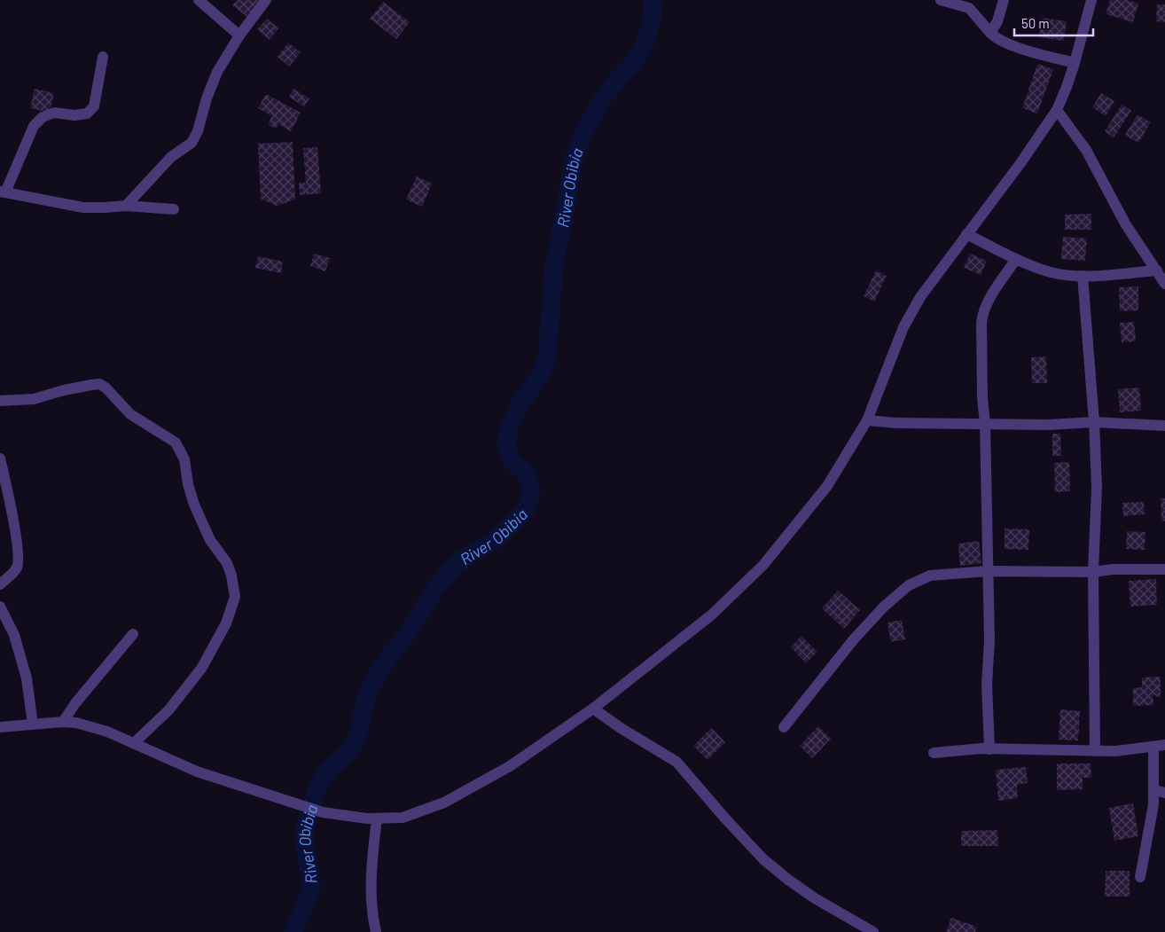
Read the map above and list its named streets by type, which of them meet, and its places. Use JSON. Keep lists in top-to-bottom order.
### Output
{
  "water": ["River Obibia"],
  "scale_bar": "50 m"
}
